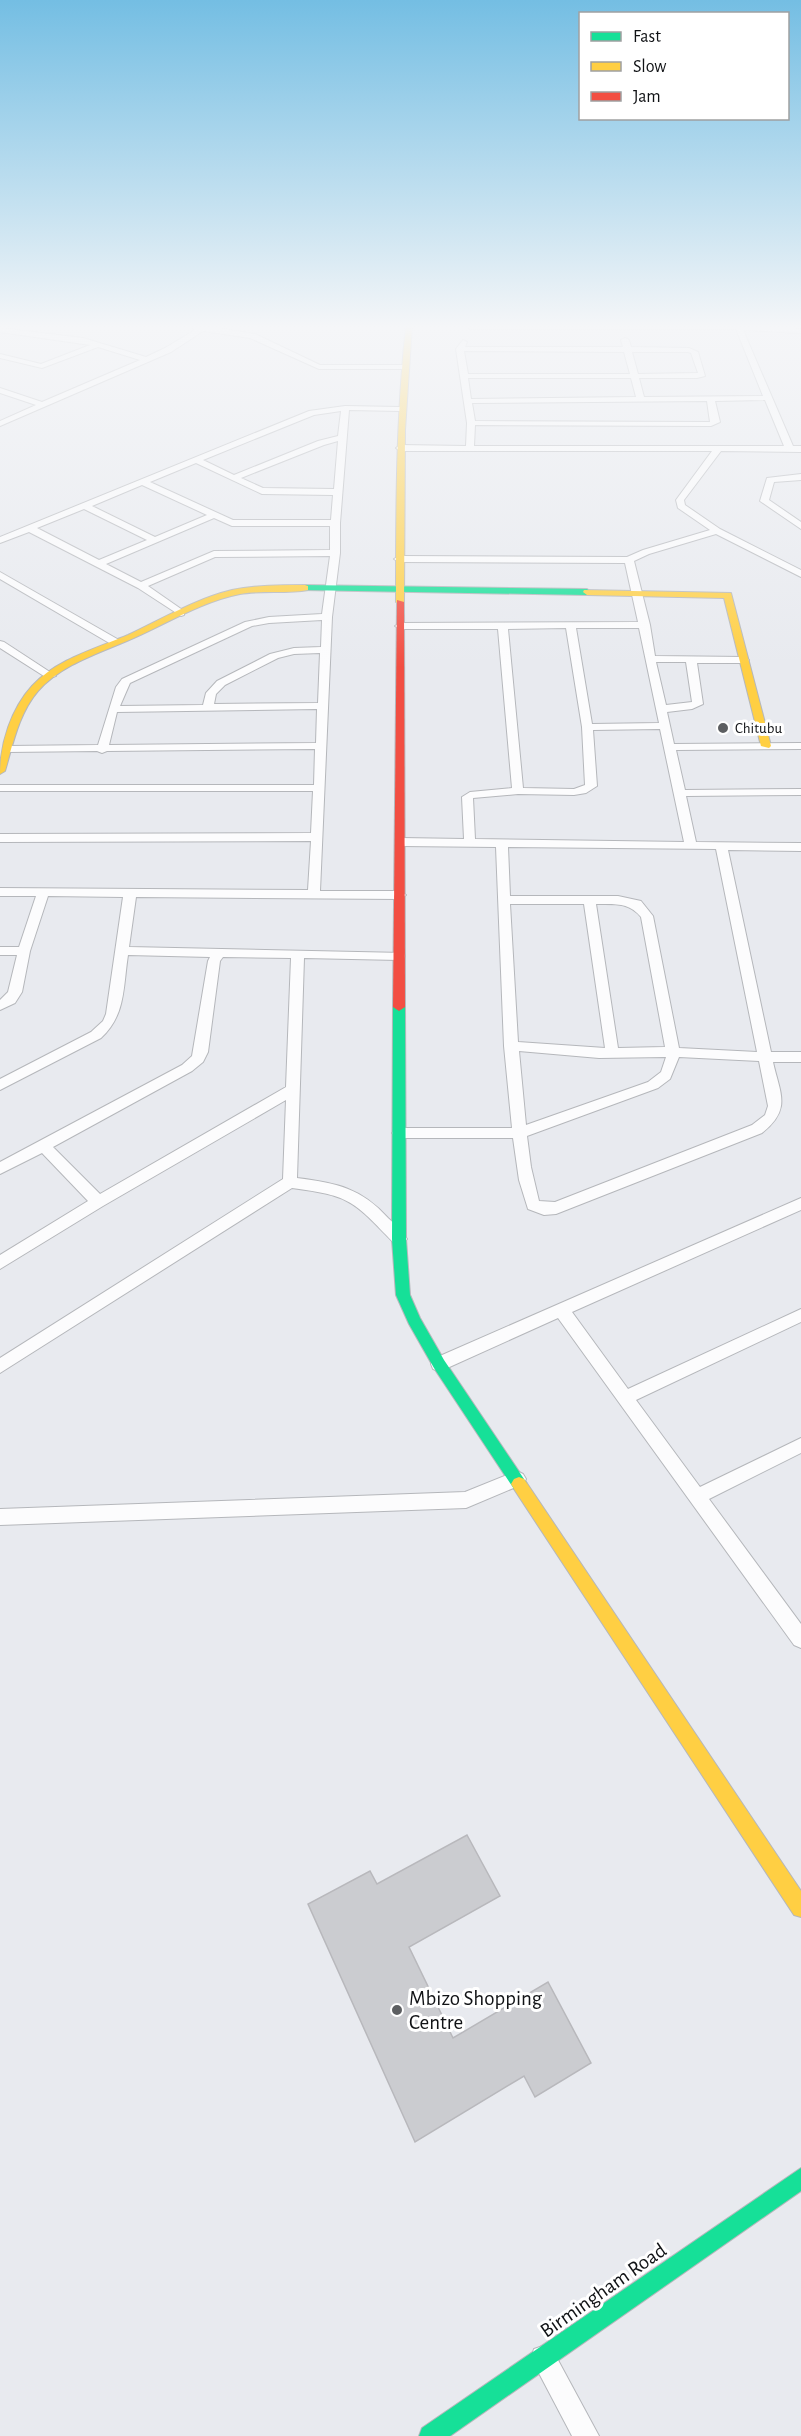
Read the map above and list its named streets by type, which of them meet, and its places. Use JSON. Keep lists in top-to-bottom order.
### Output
{
  "streets": {
    "street": ["Birmingham Road"]
  },
  "places": ["Chitubu", "Mbizo Shopping Centre"],
  "legend": ["Fast", "Slow", "Jam"]
}
